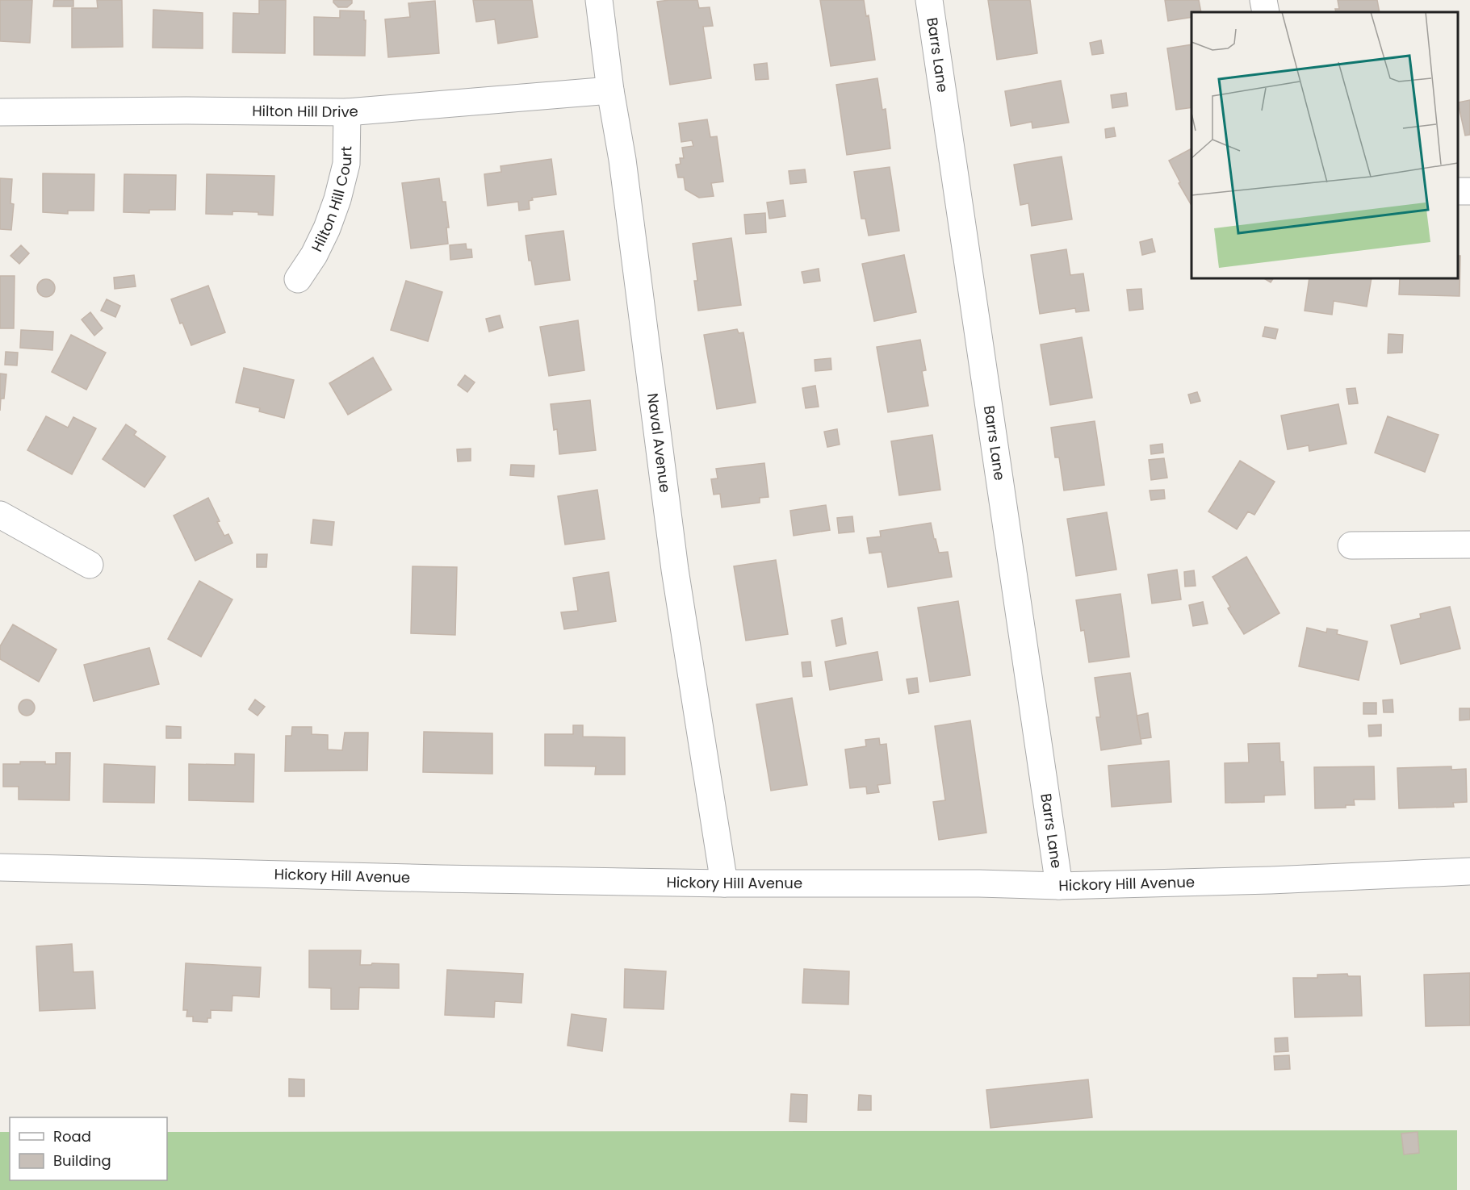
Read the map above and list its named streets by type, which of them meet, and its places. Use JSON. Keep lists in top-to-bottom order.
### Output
{
  "streets": {
    "street": [
      "Barrs Lane",
      "Hilton Hill Drive",
      "Hilton Hill Court",
      "Naval Avenue",
      "Hickory Hill Avenue"
    ]
  },
  "crossings": [
    ["Barrs Lane", "Hickory Hill Avenue"],
    ["Hilton Hill Drive", "Hilton Hill Court"],
    ["Hilton Hill Drive", "Naval Avenue"],
    ["Naval Avenue", "Hickory Hill Avenue"]
  ],
  "legend": ["Road", "Building"]
}
